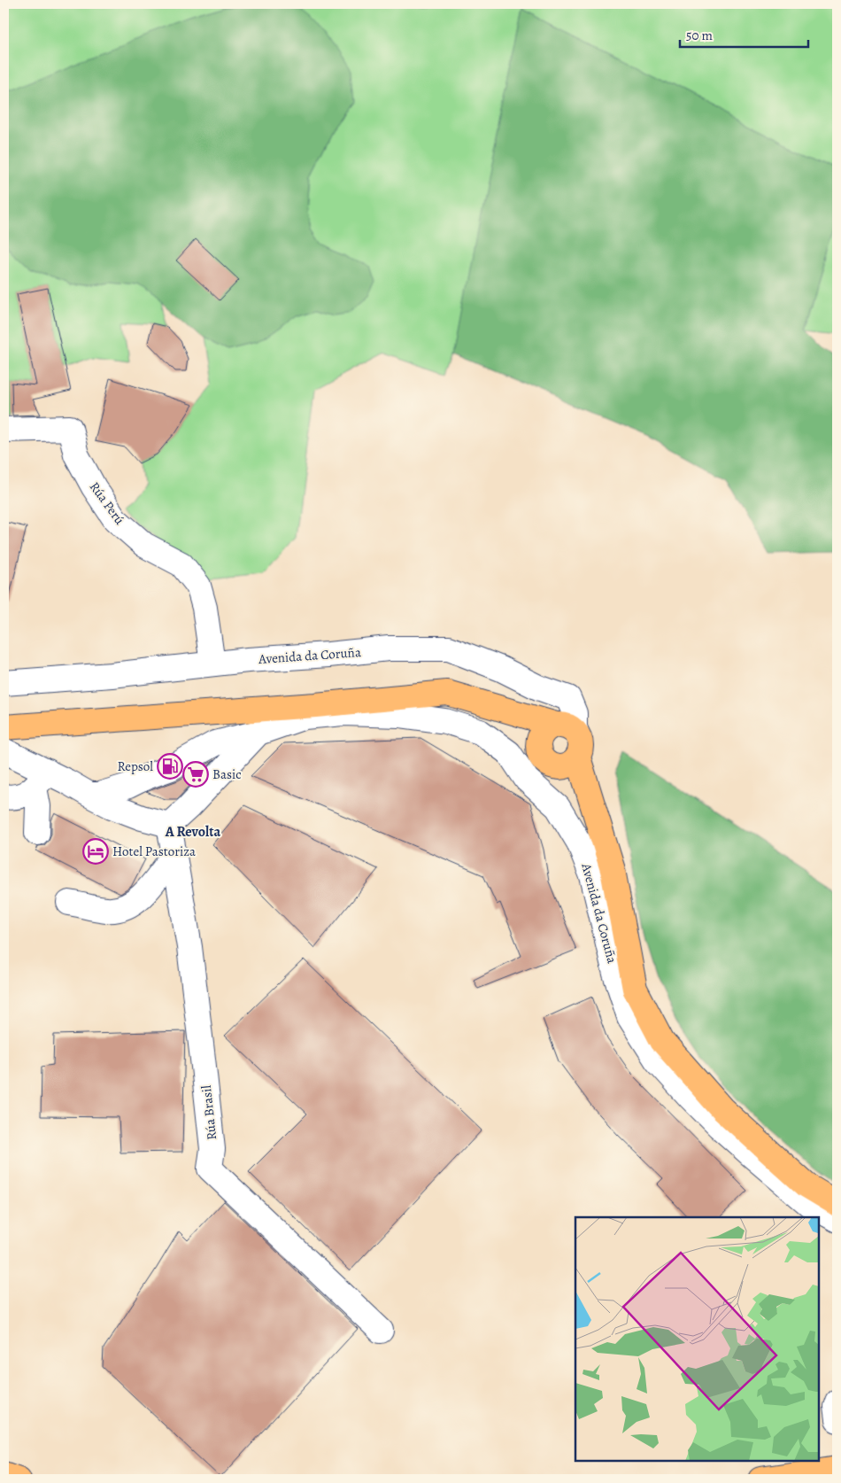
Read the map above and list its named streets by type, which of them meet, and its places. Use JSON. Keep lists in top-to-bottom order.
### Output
{
  "streets": {
    "main road": ["Avenida da Coruña"],
    "street": ["Rúa Perú", "Rúa Brasil"]
  },
  "crossings": [
    ["Rúa Perú", "Avenida da Coruña"],
    ["Avenida da Coruña", "Rúa Brasil"]
  ],
  "districts": ["A Revolta"],
  "places": {
    "fuel station": ["Repsol"],
    "supermarket": ["Basic"],
    "hotel": ["Hotel Pastoriza"]
  },
  "scale_bar": "50 m"
}
